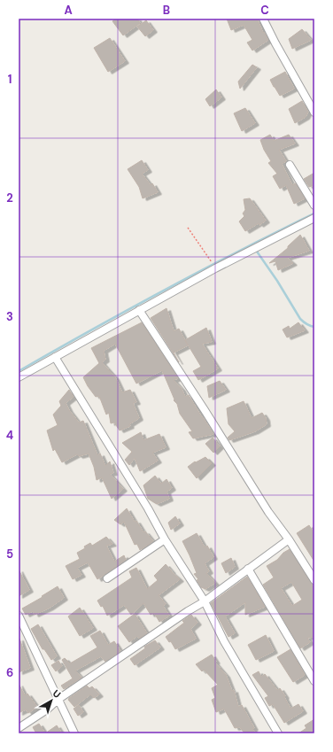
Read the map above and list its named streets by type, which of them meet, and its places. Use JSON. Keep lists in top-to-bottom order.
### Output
{
  "north": "top right",
  "grid": {
    "columns": ["A", "B", "C"],
    "rows": [
      "1",
      "2",
      "3",
      "4",
      "5",
      "6"
    ]
  }
}
